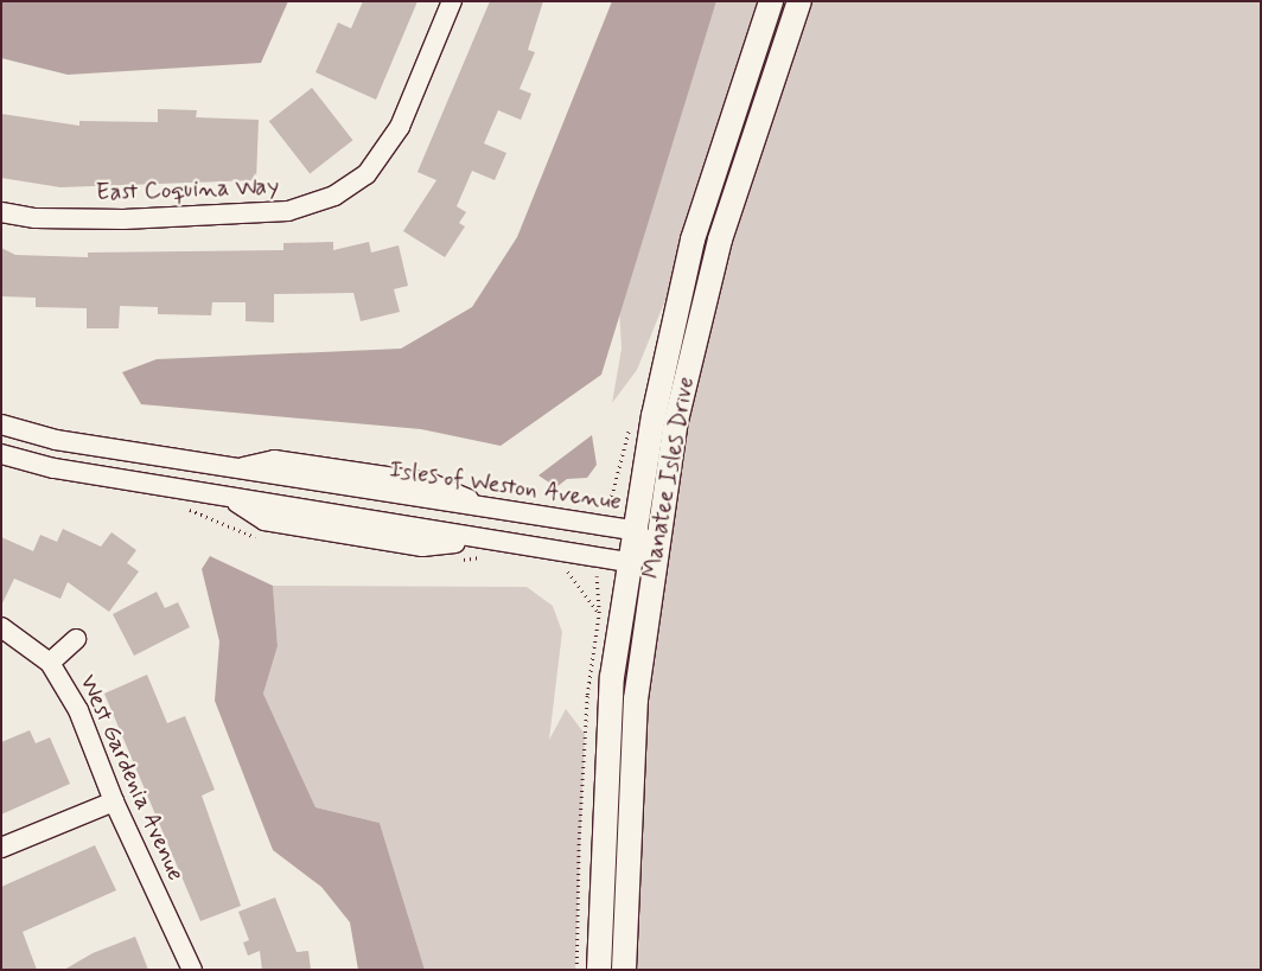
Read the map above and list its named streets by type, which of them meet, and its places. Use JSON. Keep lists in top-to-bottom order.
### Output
{
  "streets": {
    "street": [
      "East Coquina Way",
      "Manatee Isles Drive",
      "Isles of Weston Avenue",
      "West Gardenia Avenue"
    ]
  },
  "crossings": [
    ["Manatee Isles Drive", "Isles of Weston Avenue"]
  ]
}
